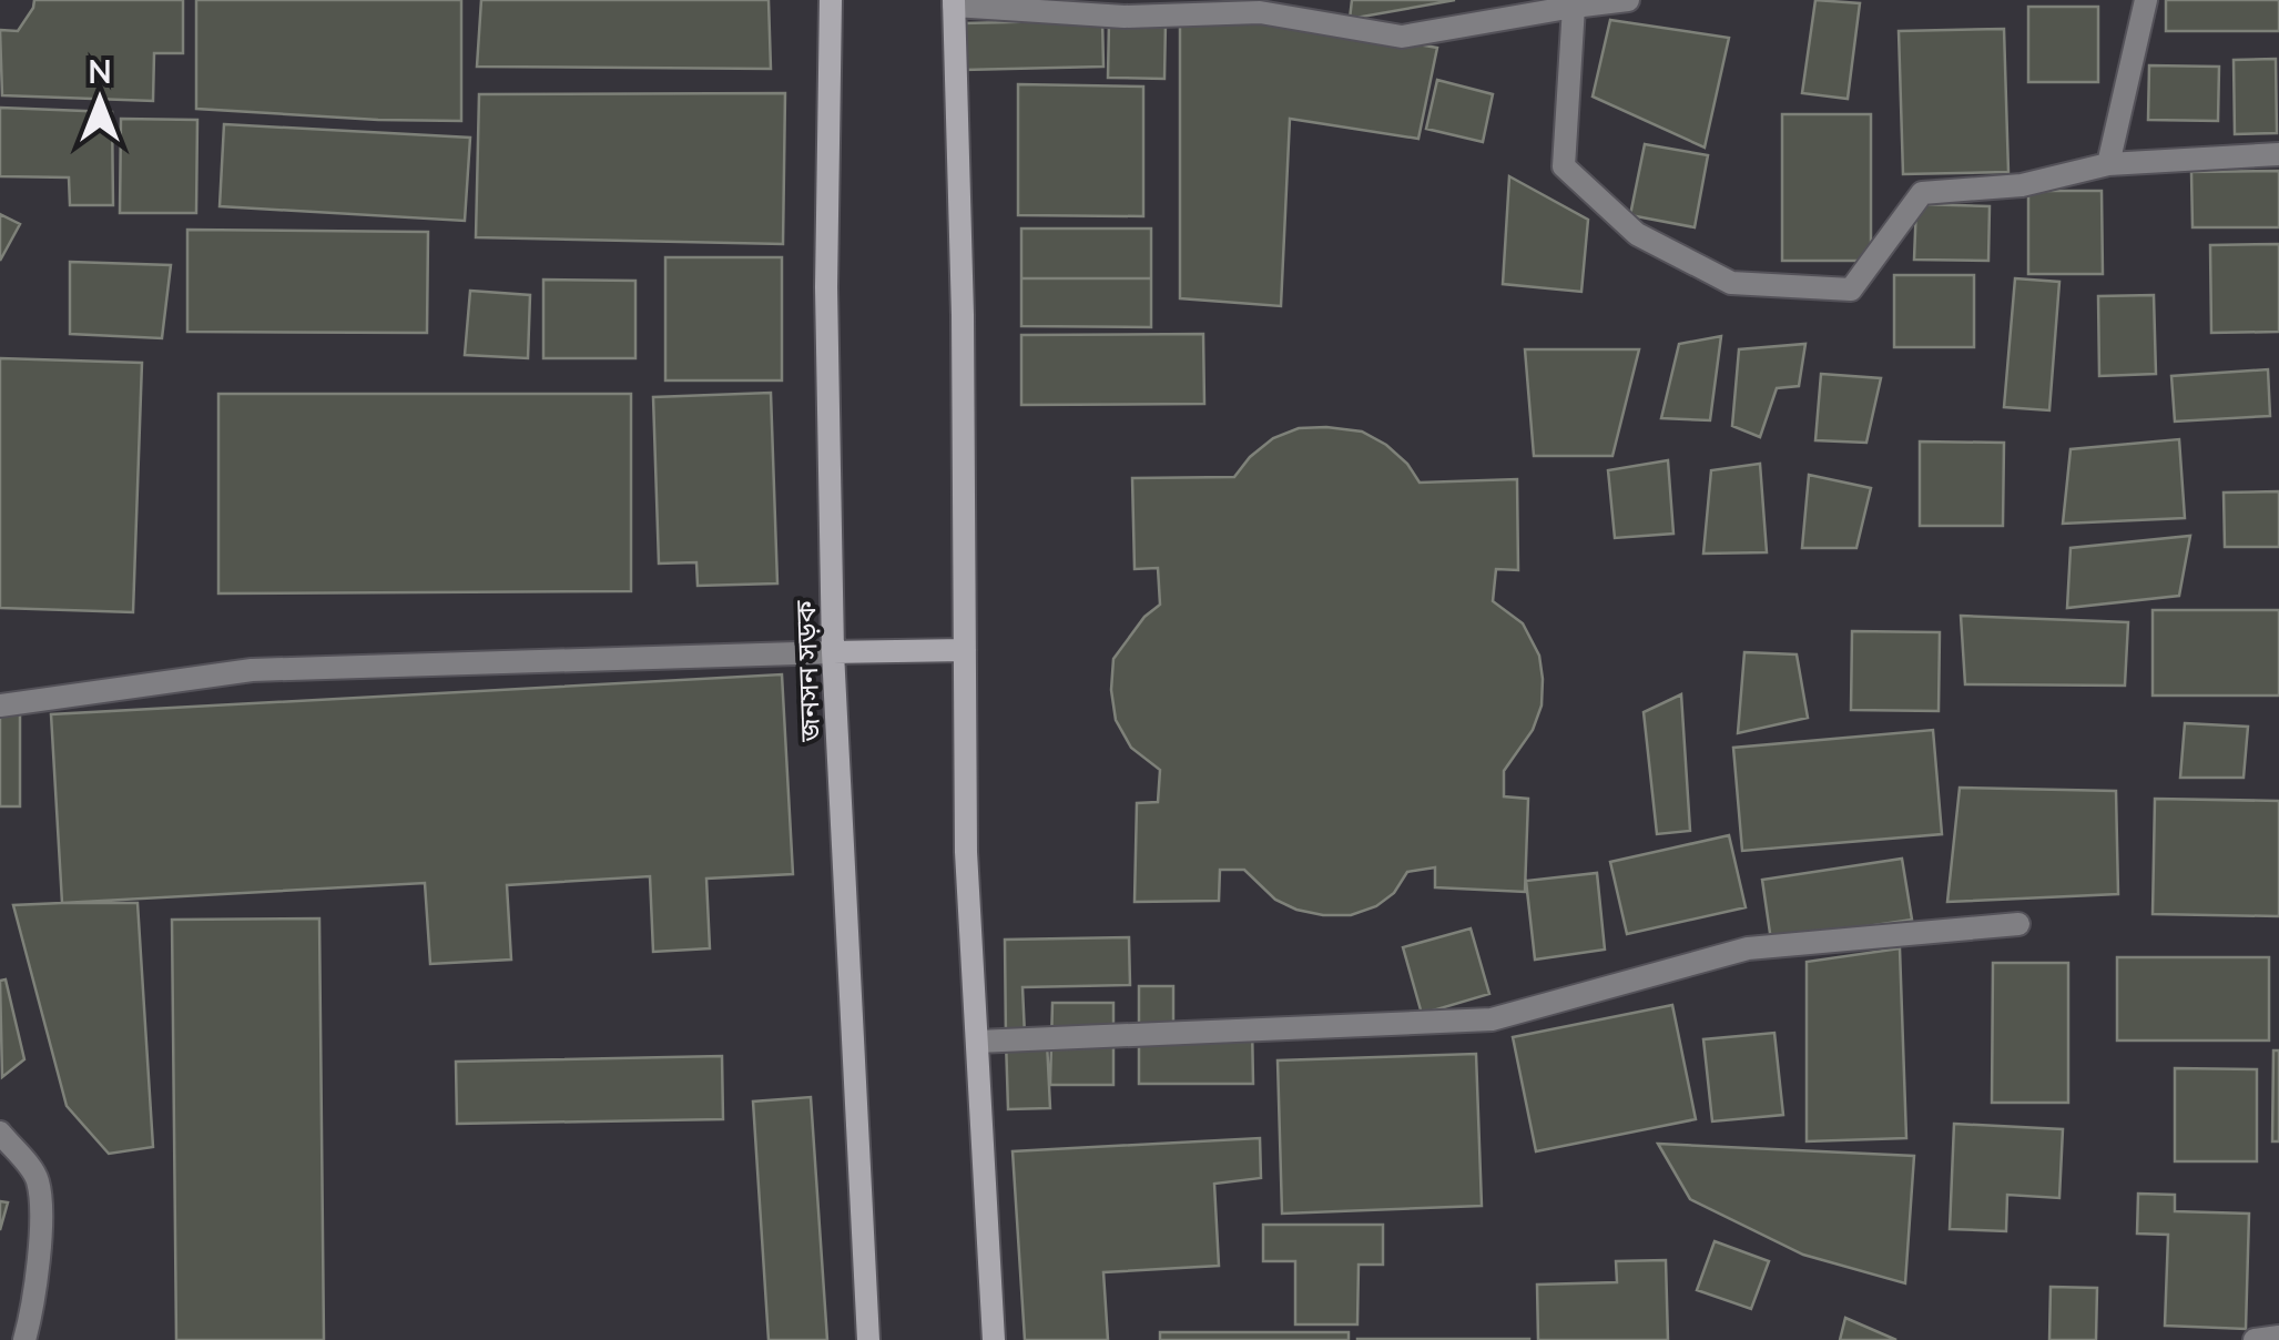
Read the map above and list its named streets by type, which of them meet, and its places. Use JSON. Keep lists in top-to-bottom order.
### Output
{
  "streets": {
    "main road": ["জনসন সড়ক"]
  },
  "north": "top"
}
